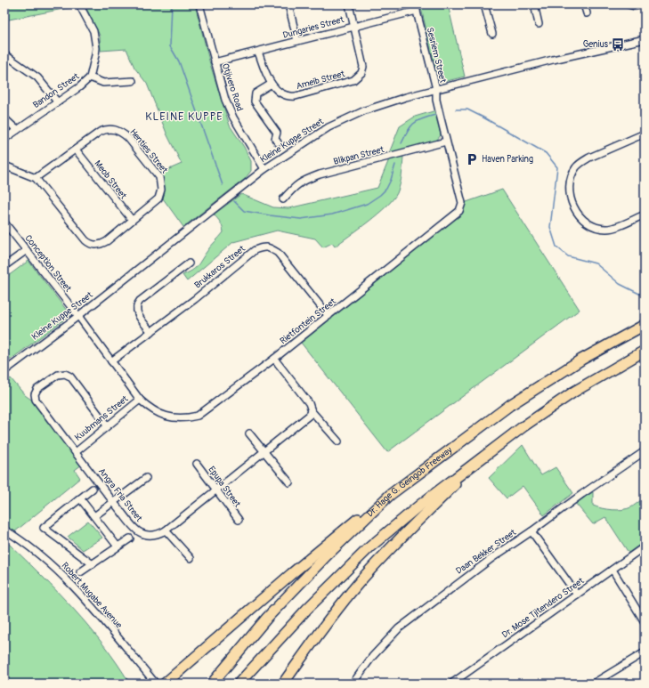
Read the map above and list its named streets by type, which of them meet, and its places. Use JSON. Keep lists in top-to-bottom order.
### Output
{
  "streets": {
    "highway": ["Dr. Hage G. Geingob Freeway"],
    "street": [
      "Dungaries Street",
      "Sesriem Street",
      "Ameib Street",
      "Otjivero Road",
      "Bandon Street",
      "Kleine Kuppe Street",
      "Henties Street",
      "Blikpan Street",
      "Meob Street",
      "Conception Street",
      "Brukkaros Street",
      "Rietfontein Street",
      "Kuubmans Street",
      "Epupa Street",
      "Angra Fria Street",
      "Daan Bekker Street",
      "Robert Mugabe Avenue",
      "Dr. Mose Tjitendero Street"
    ]
  },
  "crossings": [
    ["Dungaries Street", "Sesriem Street"],
    ["Dungaries Street", "Ameib Street"],
    ["Dungaries Street", "Otjivero Road"],
    ["Sesriem Street", "Kleine Kuppe Street"],
    ["Sesriem Street", "Rietfontein Street"],
    ["Otjivero Road", "Kleine Kuppe Street"],
    ["Kleine Kuppe Street", "Conception Street"],
    ["Kleine Kuppe Street", "Rietfontein Street"],
    ["Henties Street", "Meob Street"],
    ["Blikpan Street", "Rietfontein Street"],
    ["Conception Street", "Rietfontein Street"],
    ["Brukkaros Street", "Rietfontein Street"],
    ["Rietfontein Street", "Kuubmans Street"],
    ["Kuubmans Street", "Angra Fria Street"],
    ["Epupa Street", "Angra Fria Street"]
  ],
  "districts": ["KLEINE KUPPE"],
  "places": {
    "bus stop": ["Genius"],
    "parking": ["Haven Parking"]
  }
}
